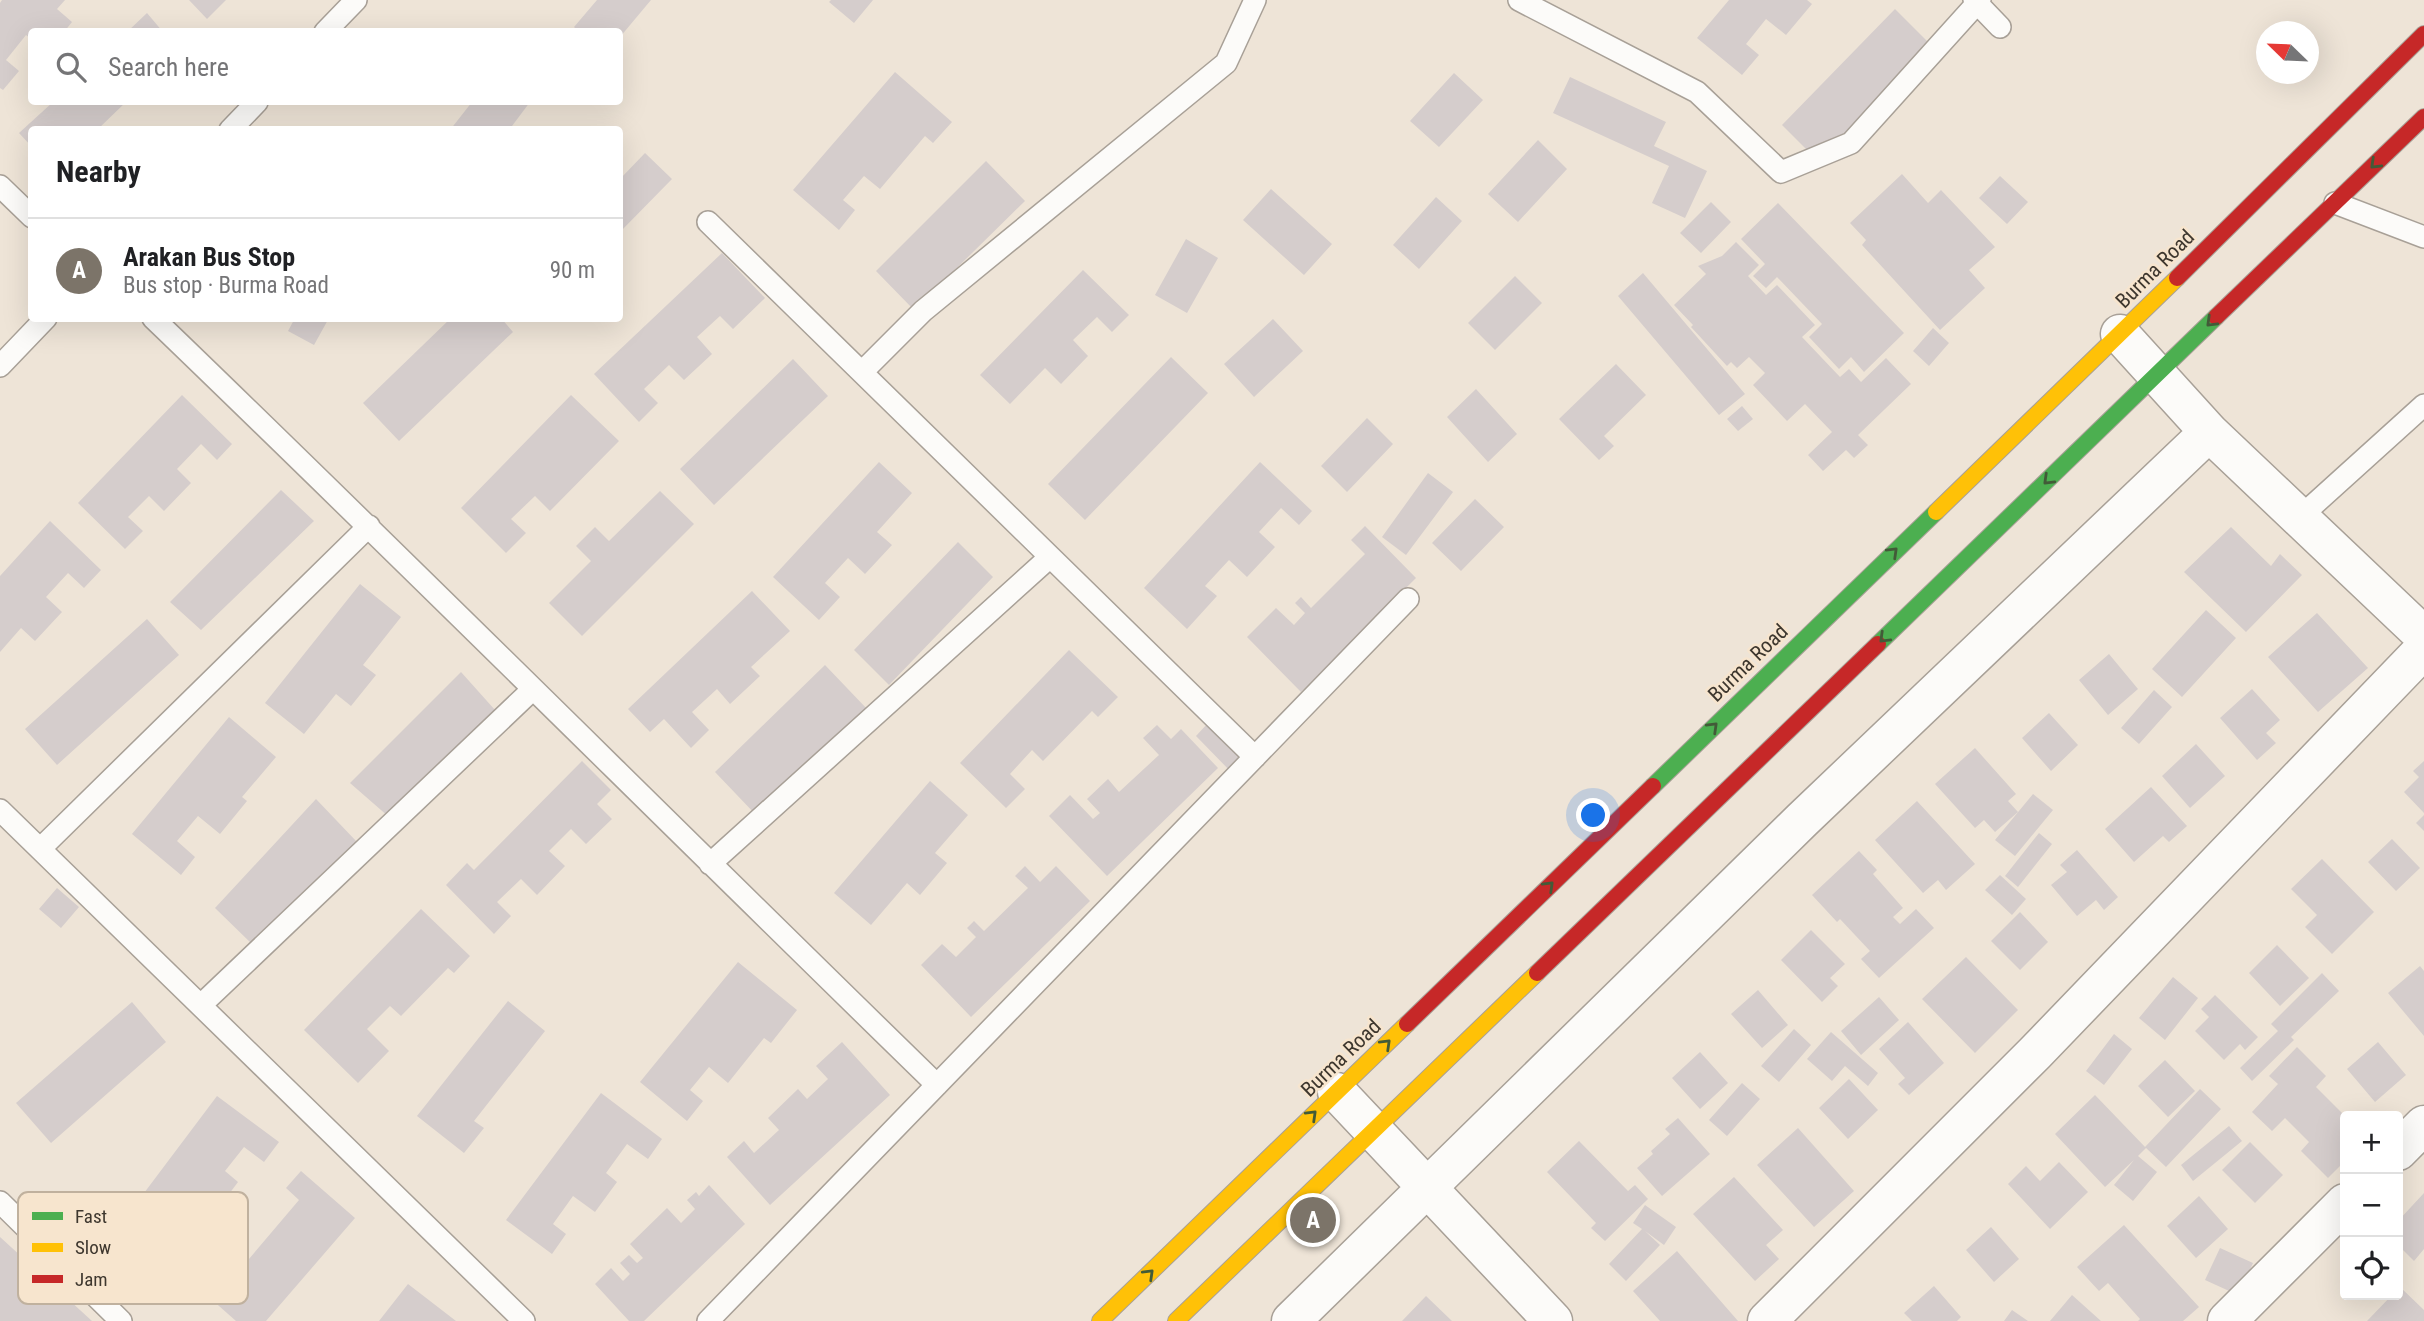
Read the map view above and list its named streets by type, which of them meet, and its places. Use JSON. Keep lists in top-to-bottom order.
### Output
{
  "streets": {
    "main road": ["Burma Road"]
  },
  "legend": ["Fast", "Slow", "Jam"],
  "north": "top left",
  "page": {
    "search": "Search here",
    "heading": "Nearby",
    "list": [
      {
        "mark": "A",
        "name": "Arakan Bus Stop",
        "note": "Bus stop · Burma Road",
        "value": "90 m"
      }
    ],
    "map_buttons": ["+", "−"],
    "pins": "A"
  }
}
